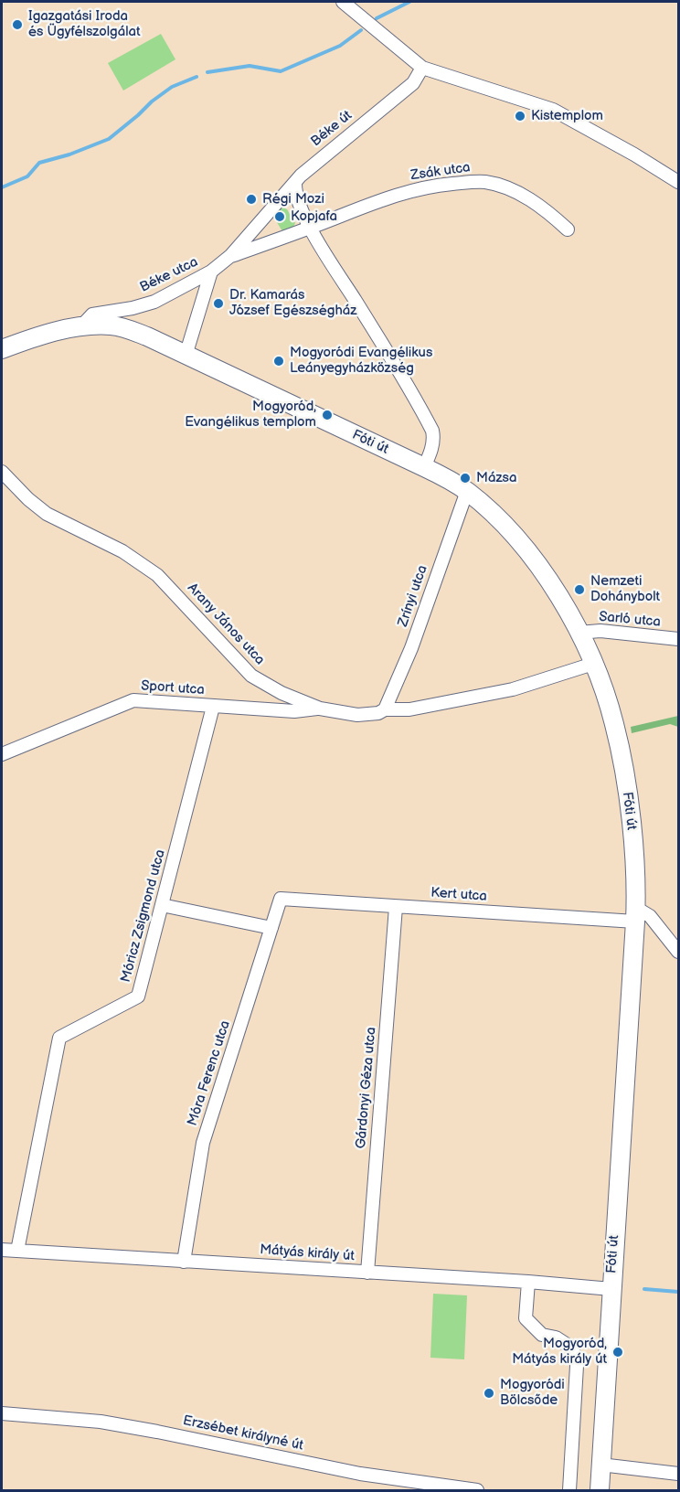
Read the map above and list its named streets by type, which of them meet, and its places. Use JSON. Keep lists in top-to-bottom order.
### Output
{
  "streets": {
    "main road": ["Fóti út"],
    "street": [
      "Béke út",
      "Zsák utca",
      "Béke utca",
      "Zrínyi utca",
      "Sarló utca",
      "Arany János utca",
      "Sport utca",
      "Kert utca",
      "Móricz Zsigmond utca",
      "Móra Ferenc utca",
      "Gárdonyi Géza utca",
      "Mátyás király út",
      "Erzsébet királyné út"
    ]
  },
  "crossings": [
    ["Béke út", "Zsák utca"],
    ["Béke út", "Béke utca"],
    ["Béke utca", "Fóti út"],
    ["Fóti út", "Zrínyi utca"],
    ["Fóti út", "Sarló utca"],
    ["Fóti út", "Arany János utca"],
    ["Fóti út", "Kert utca"],
    ["Fóti út", "Mátyás király út"],
    ["Zrínyi utca", "Arany János utca"],
    ["Arany János utca", "Sport utca"],
    ["Sport utca", "Móricz Zsigmond utca"],
    ["Kert utca", "Móra Ferenc utca"],
    ["Kert utca", "Gárdonyi Géza utca"],
    ["Móricz Zsigmond utca", "Mátyás király út"],
    ["Móra Ferenc utca", "Mátyás király út"],
    ["Gárdonyi Géza utca", "Mátyás király út"]
  ],
  "places": [
    "Igazgatási Iroda és Ügyfélszolgálat",
    "Kistemplom",
    "Régi Mozi",
    "Kopjafa",
    "Dr. Kamarás József Egészségház",
    "Mogyoródi Evangélikus Leányegyházközség",
    "Mogyoród, Evangélikus templom",
    "Mázsa",
    "Nemzeti Dohánybolt",
    "Mogyoród, Mátyás király út",
    "Mogyoródi Bölcsőde"
  ]
}
